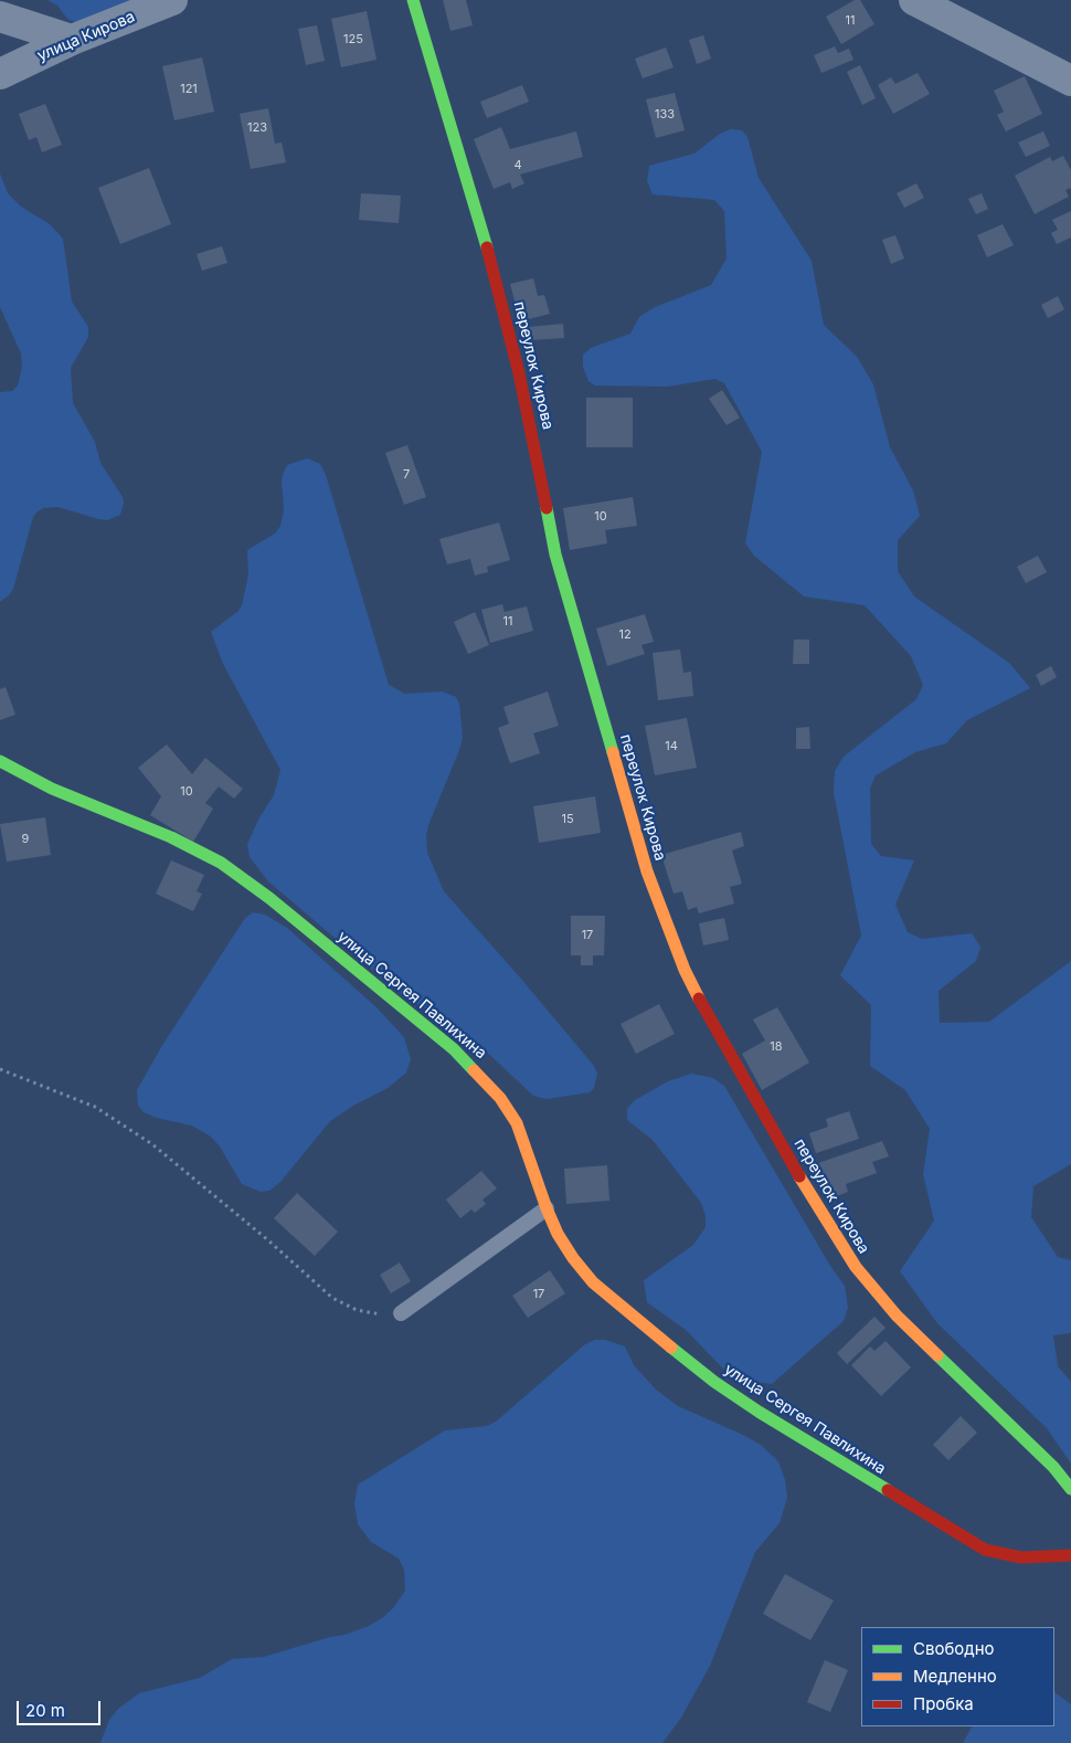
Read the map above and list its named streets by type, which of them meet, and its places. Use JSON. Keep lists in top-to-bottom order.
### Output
{
  "streets": {
    "street": ["улица Кирова", "переулок Кирова", "улица Сергея Павлихина"]
  },
  "house_numbers": [
    "11",
    "125",
    "121",
    "133",
    "123",
    "4",
    "7",
    "10",
    "11",
    "12",
    "14",
    "10",
    "15",
    "9",
    "17",
    "18",
    "17"
  ],
  "legend": ["Свободно", "Медленно", "Пробка"],
  "scale_bar": "20 m"
}
